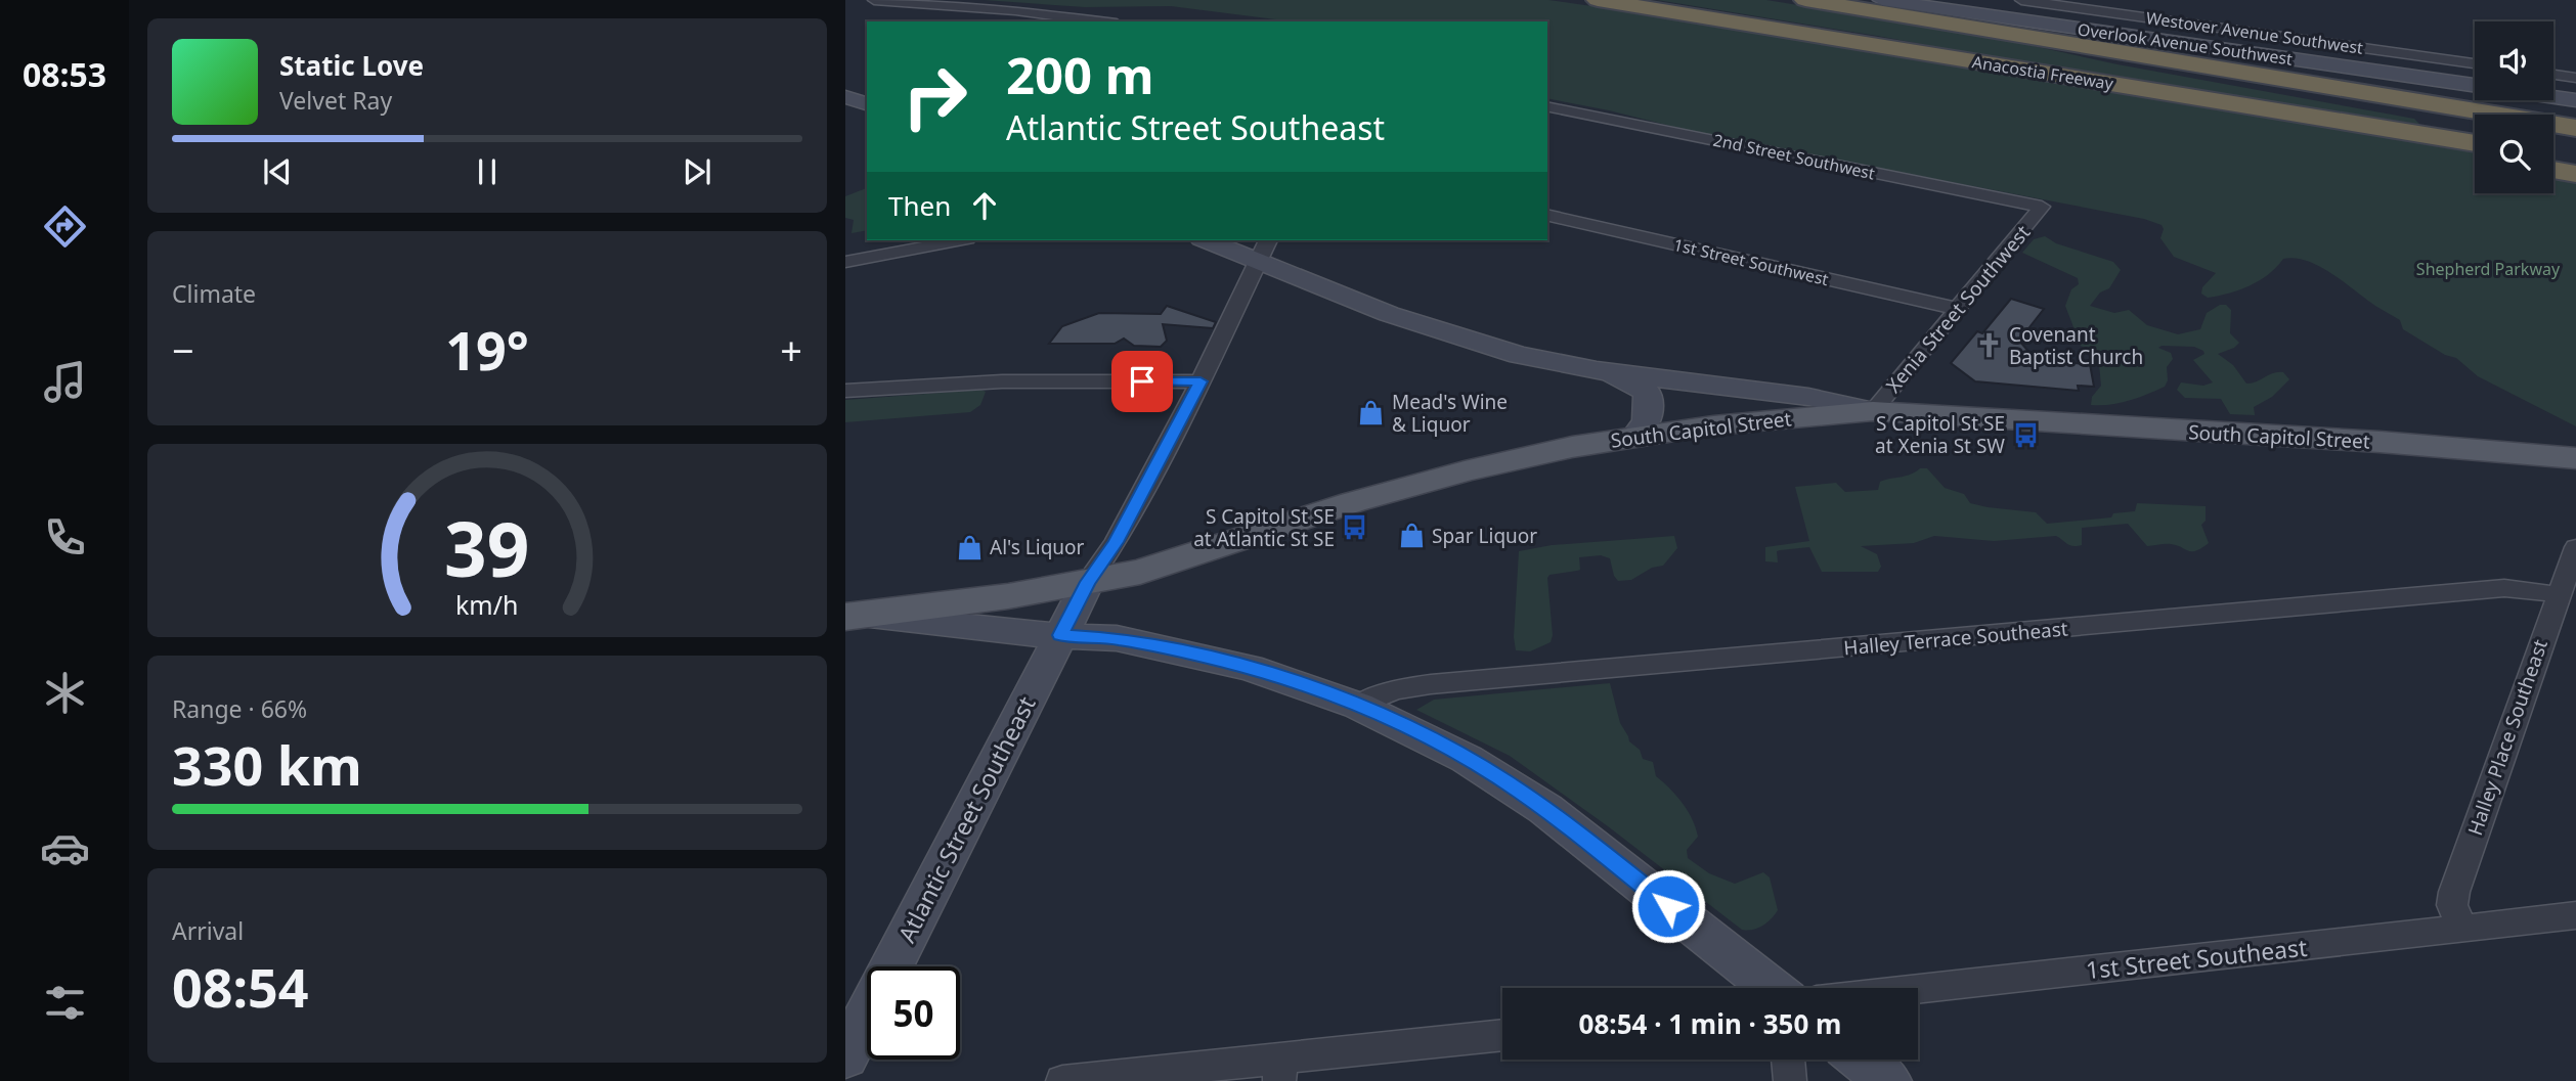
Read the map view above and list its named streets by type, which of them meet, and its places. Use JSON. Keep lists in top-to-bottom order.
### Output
{
  "streets": {
    "highway": ["Anacostia Freeway"],
    "main road": ["South Capitol Street"],
    "street": [
      "Westover Avenue Southwest",
      "Overlook Avenue Southwest",
      "2nd Street Southwest",
      "1st Street Southwest",
      "Xenia Street Southwest",
      "Halley Terrace Southeast",
      "Halley Place Southeast",
      "Atlantic Street Southeast",
      "1st Street Southeast"
    ]
  },
  "crossings": [
    ["2nd Street Southwest", "Xenia Street Southwest"],
    ["1st Street Southwest", "Xenia Street Southwest"],
    ["Xenia Street Southwest", "South Capitol Street"],
    ["South Capitol Street", "Atlantic Street Southeast"],
    ["Halley Terrace Southeast", "Halley Place Southeast"],
    ["Halley Place Southeast", "1st Street Southeast"]
  ],
  "parks": ["Shepherd Parkway"],
  "places": {
    "church": ["Covenant Baptist Church"],
    "shop": ["Mead's Wine & Liquor", "Spar Liquor", "Al's Liquor"],
    "bus stop": ["S Capitol St SE at Xenia St SW", "S Capitol St SE at Atlantic St SE"]
  },
  "page": {
    "tabs": "08:53",
    "turn": ["200 m", "Atlantic Street Southeast"],
    "song": ["Static Love", "Velvet Ray"],
    "then": "Then",
    "tile": [
      "Climate",
      ["Range · 66%", "330 km"],
      ["Arrival", "08:54"]
    ],
    "heat": ["−", "19°", "+"],
    "limit": "50",
    "trip": "08:54 · 1 min · 350 m",
    "gauge": ["39", "km/h"]
  }
}
